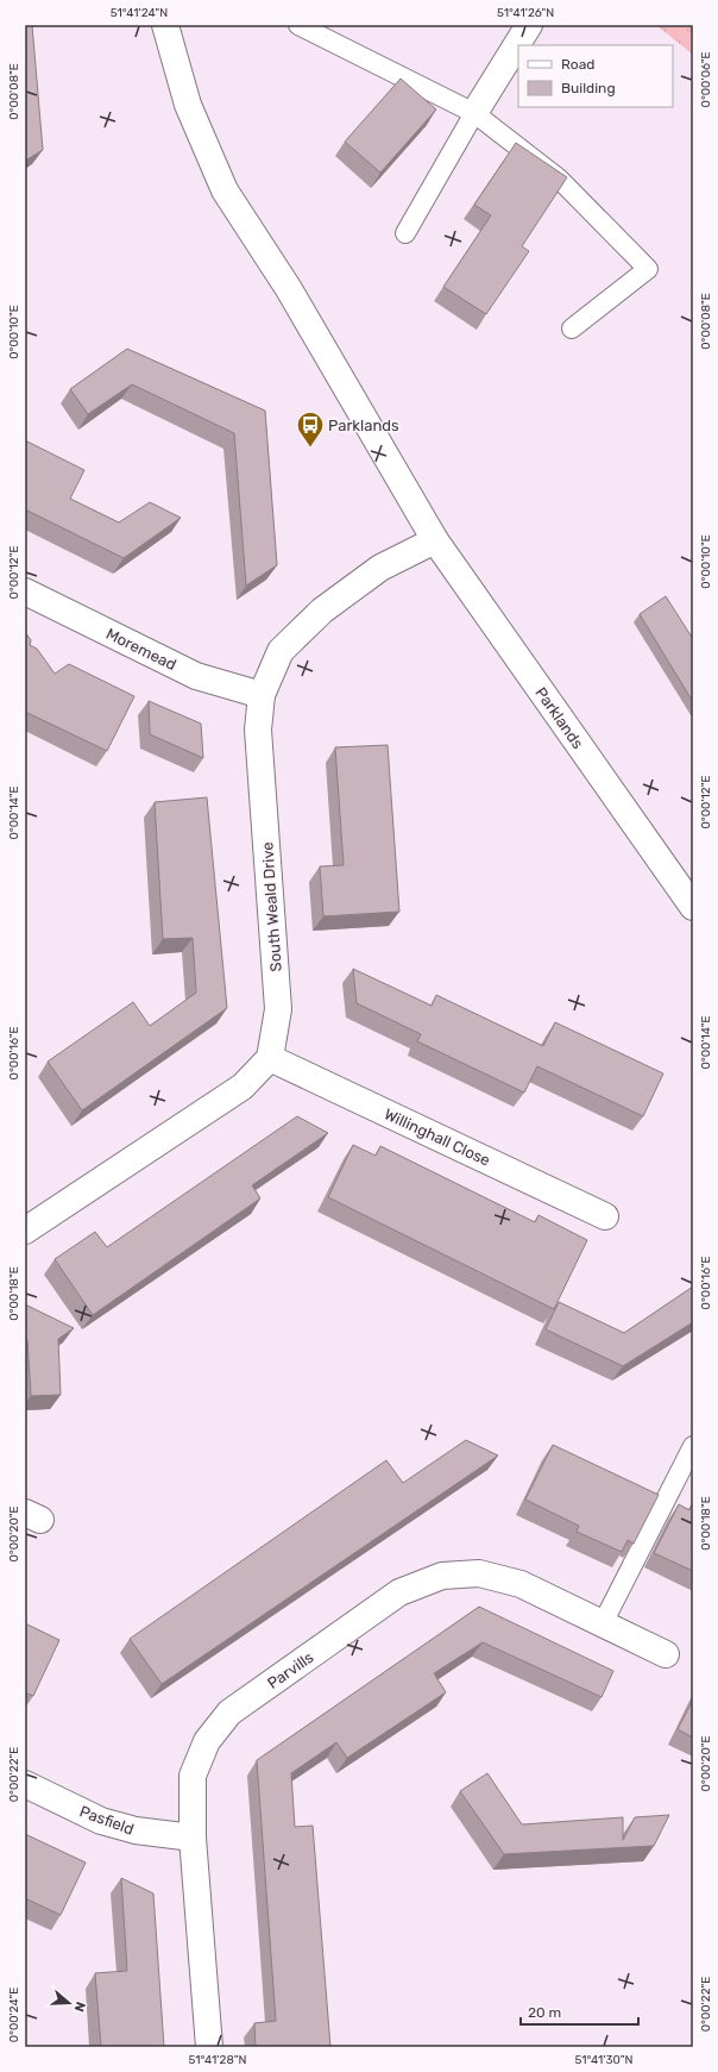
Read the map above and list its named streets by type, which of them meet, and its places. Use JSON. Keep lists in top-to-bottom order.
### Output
{
  "streets": {
    "street": [
      "Moremead",
      "Parklands",
      "South Weald Drive",
      "Willinghall Close",
      "Parvills",
      "Pasfield"
    ]
  },
  "crossings": [
    ["Moremead", "South Weald Drive"],
    ["Parklands", "South Weald Drive"],
    ["South Weald Drive", "Willinghall Close"],
    ["Parvills", "Pasfield"]
  ],
  "places": {
    "bus stop": ["Parklands"]
  },
  "legend": ["Road", "Building"],
  "scale_bar": "20 m",
  "north": "right",
  "coordinates": [
    "51°41'24\"N",
    "51°41'26\"N",
    "0°00'06\"E",
    "0°00'08\"E",
    "0°00'10\"E",
    "0°00'12\"E",
    "0°00'14\"E",
    "0°00'16\"E",
    "0°00'18\"E",
    "0°00'20\"E",
    "0°00'22\"E",
    "0°00'24\"E",
    "51°41'28\"N",
    "51°41'30\"N"
  ]
}
